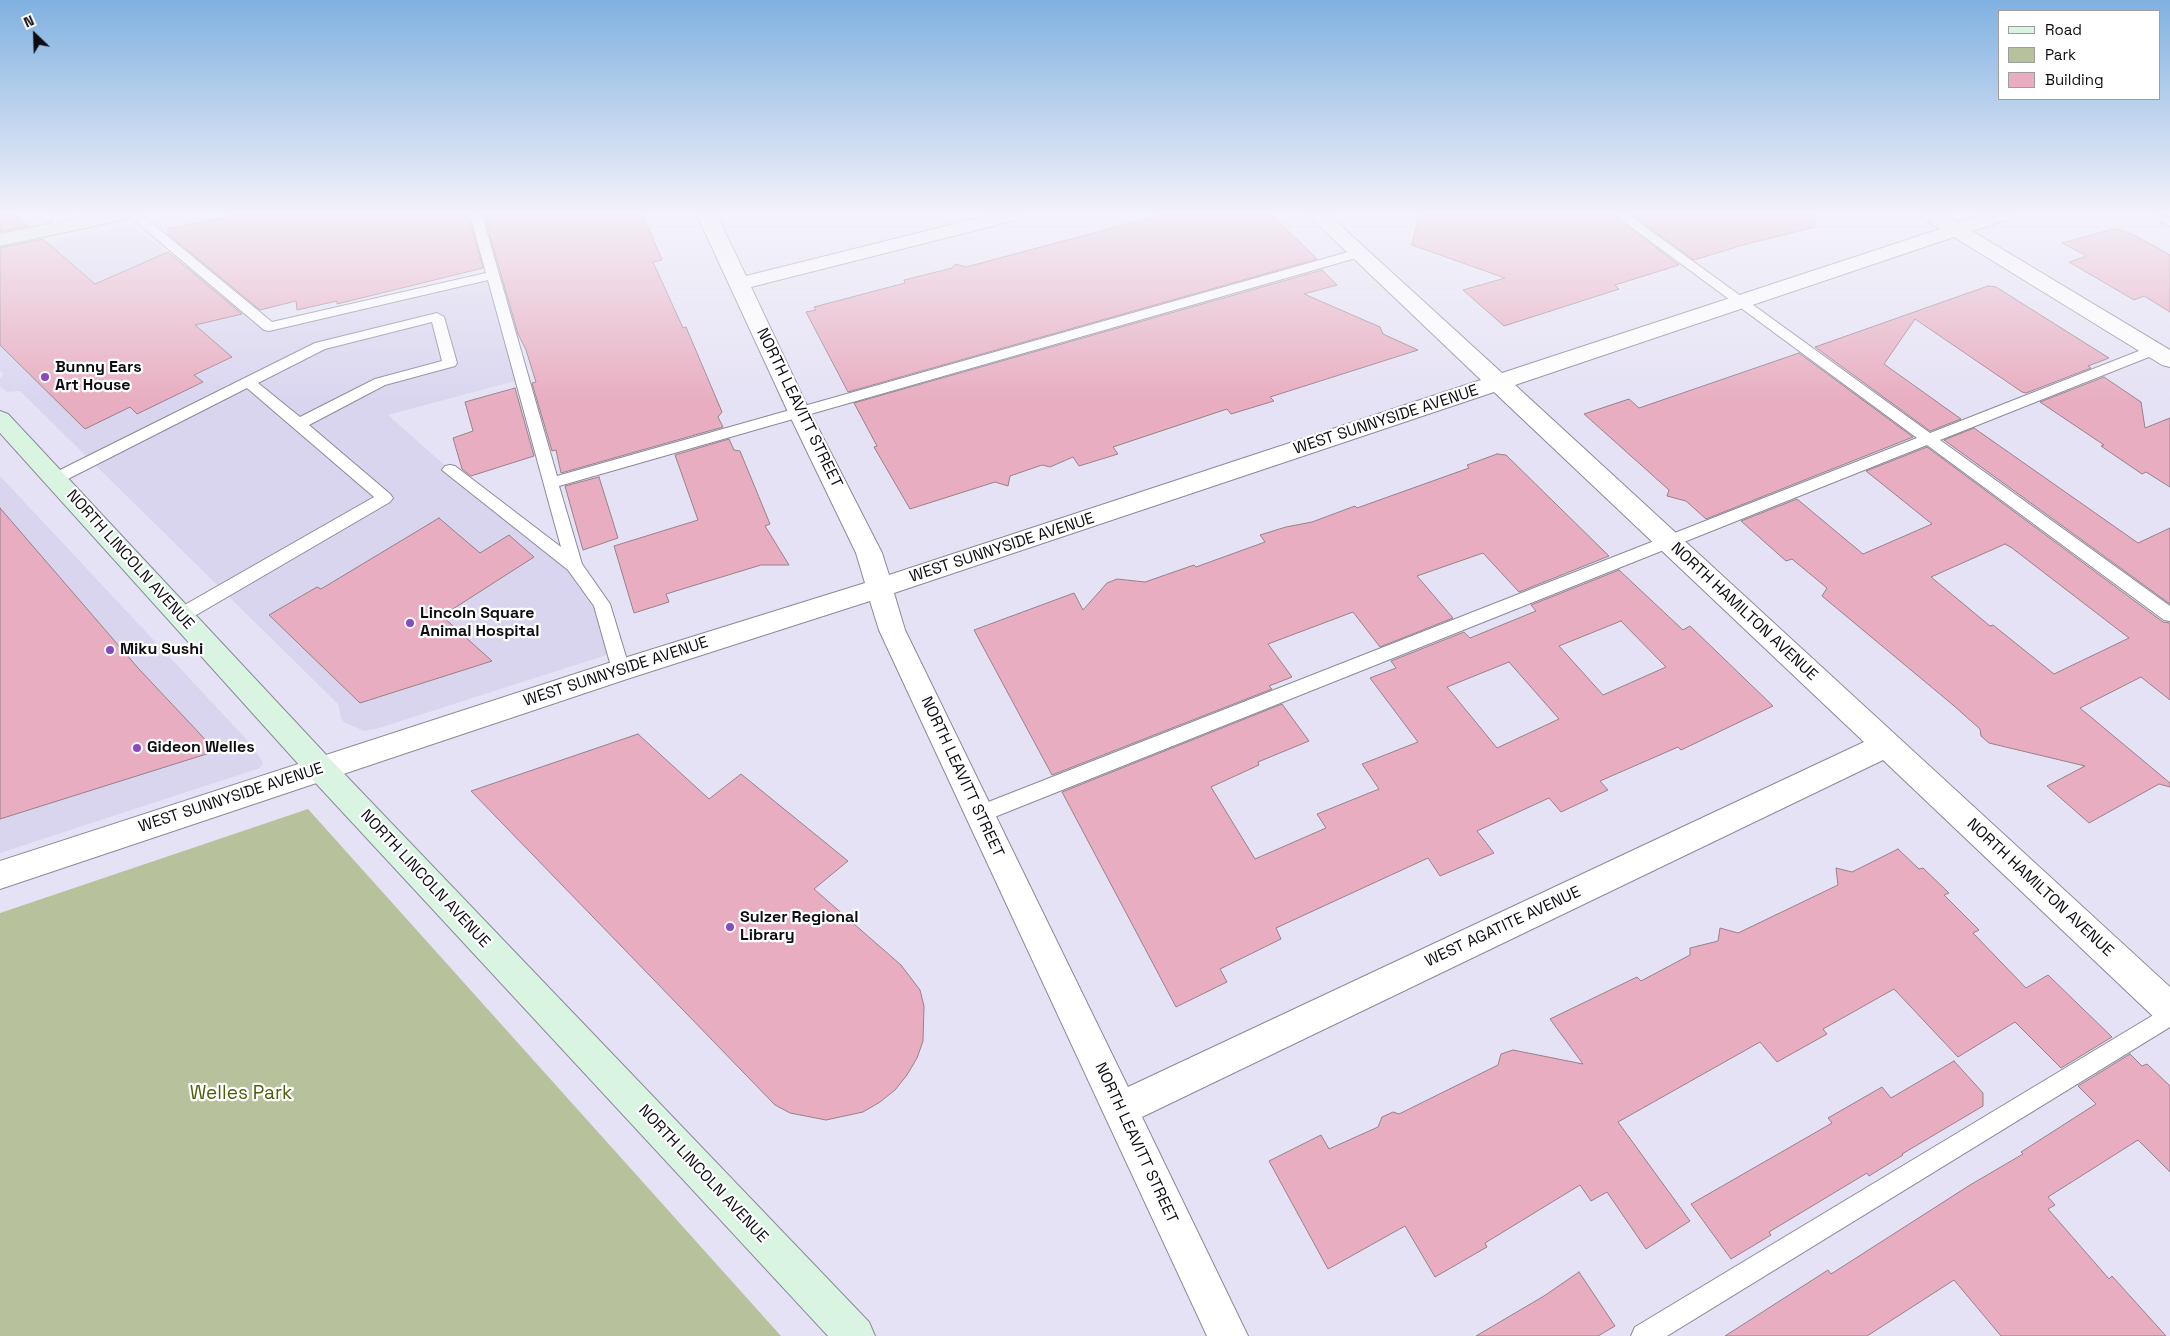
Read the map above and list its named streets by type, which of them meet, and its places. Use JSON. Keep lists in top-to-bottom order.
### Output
{
  "streets": {
    "main road": ["NORTH LINCOLN AVENUE"],
    "street": [
      "NORTH LEAVITT STREET",
      "WEST SUNNYSIDE AVENUE",
      "NORTH HAMILTON AVENUE",
      "WEST AGATITE AVENUE"
    ]
  },
  "crossings": [
    ["NORTH LEAVITT STREET", "WEST SUNNYSIDE AVENUE"],
    ["NORTH LEAVITT STREET", "WEST AGATITE AVENUE"],
    ["WEST SUNNYSIDE AVENUE", "NORTH LINCOLN AVENUE"],
    ["WEST SUNNYSIDE AVENUE", "NORTH HAMILTON AVENUE"],
    ["NORTH HAMILTON AVENUE", "WEST AGATITE AVENUE"]
  ],
  "parks": ["Welles Park"],
  "places": [
    "Bunny Ears Art House",
    "Lincoln Square Animal Hospital",
    "Miku Sushi",
    "Gideon Welles",
    "Sulzer Regional Library"
  ],
  "legend": ["Road", "Park", "Building"],
  "north": "top left"
}
